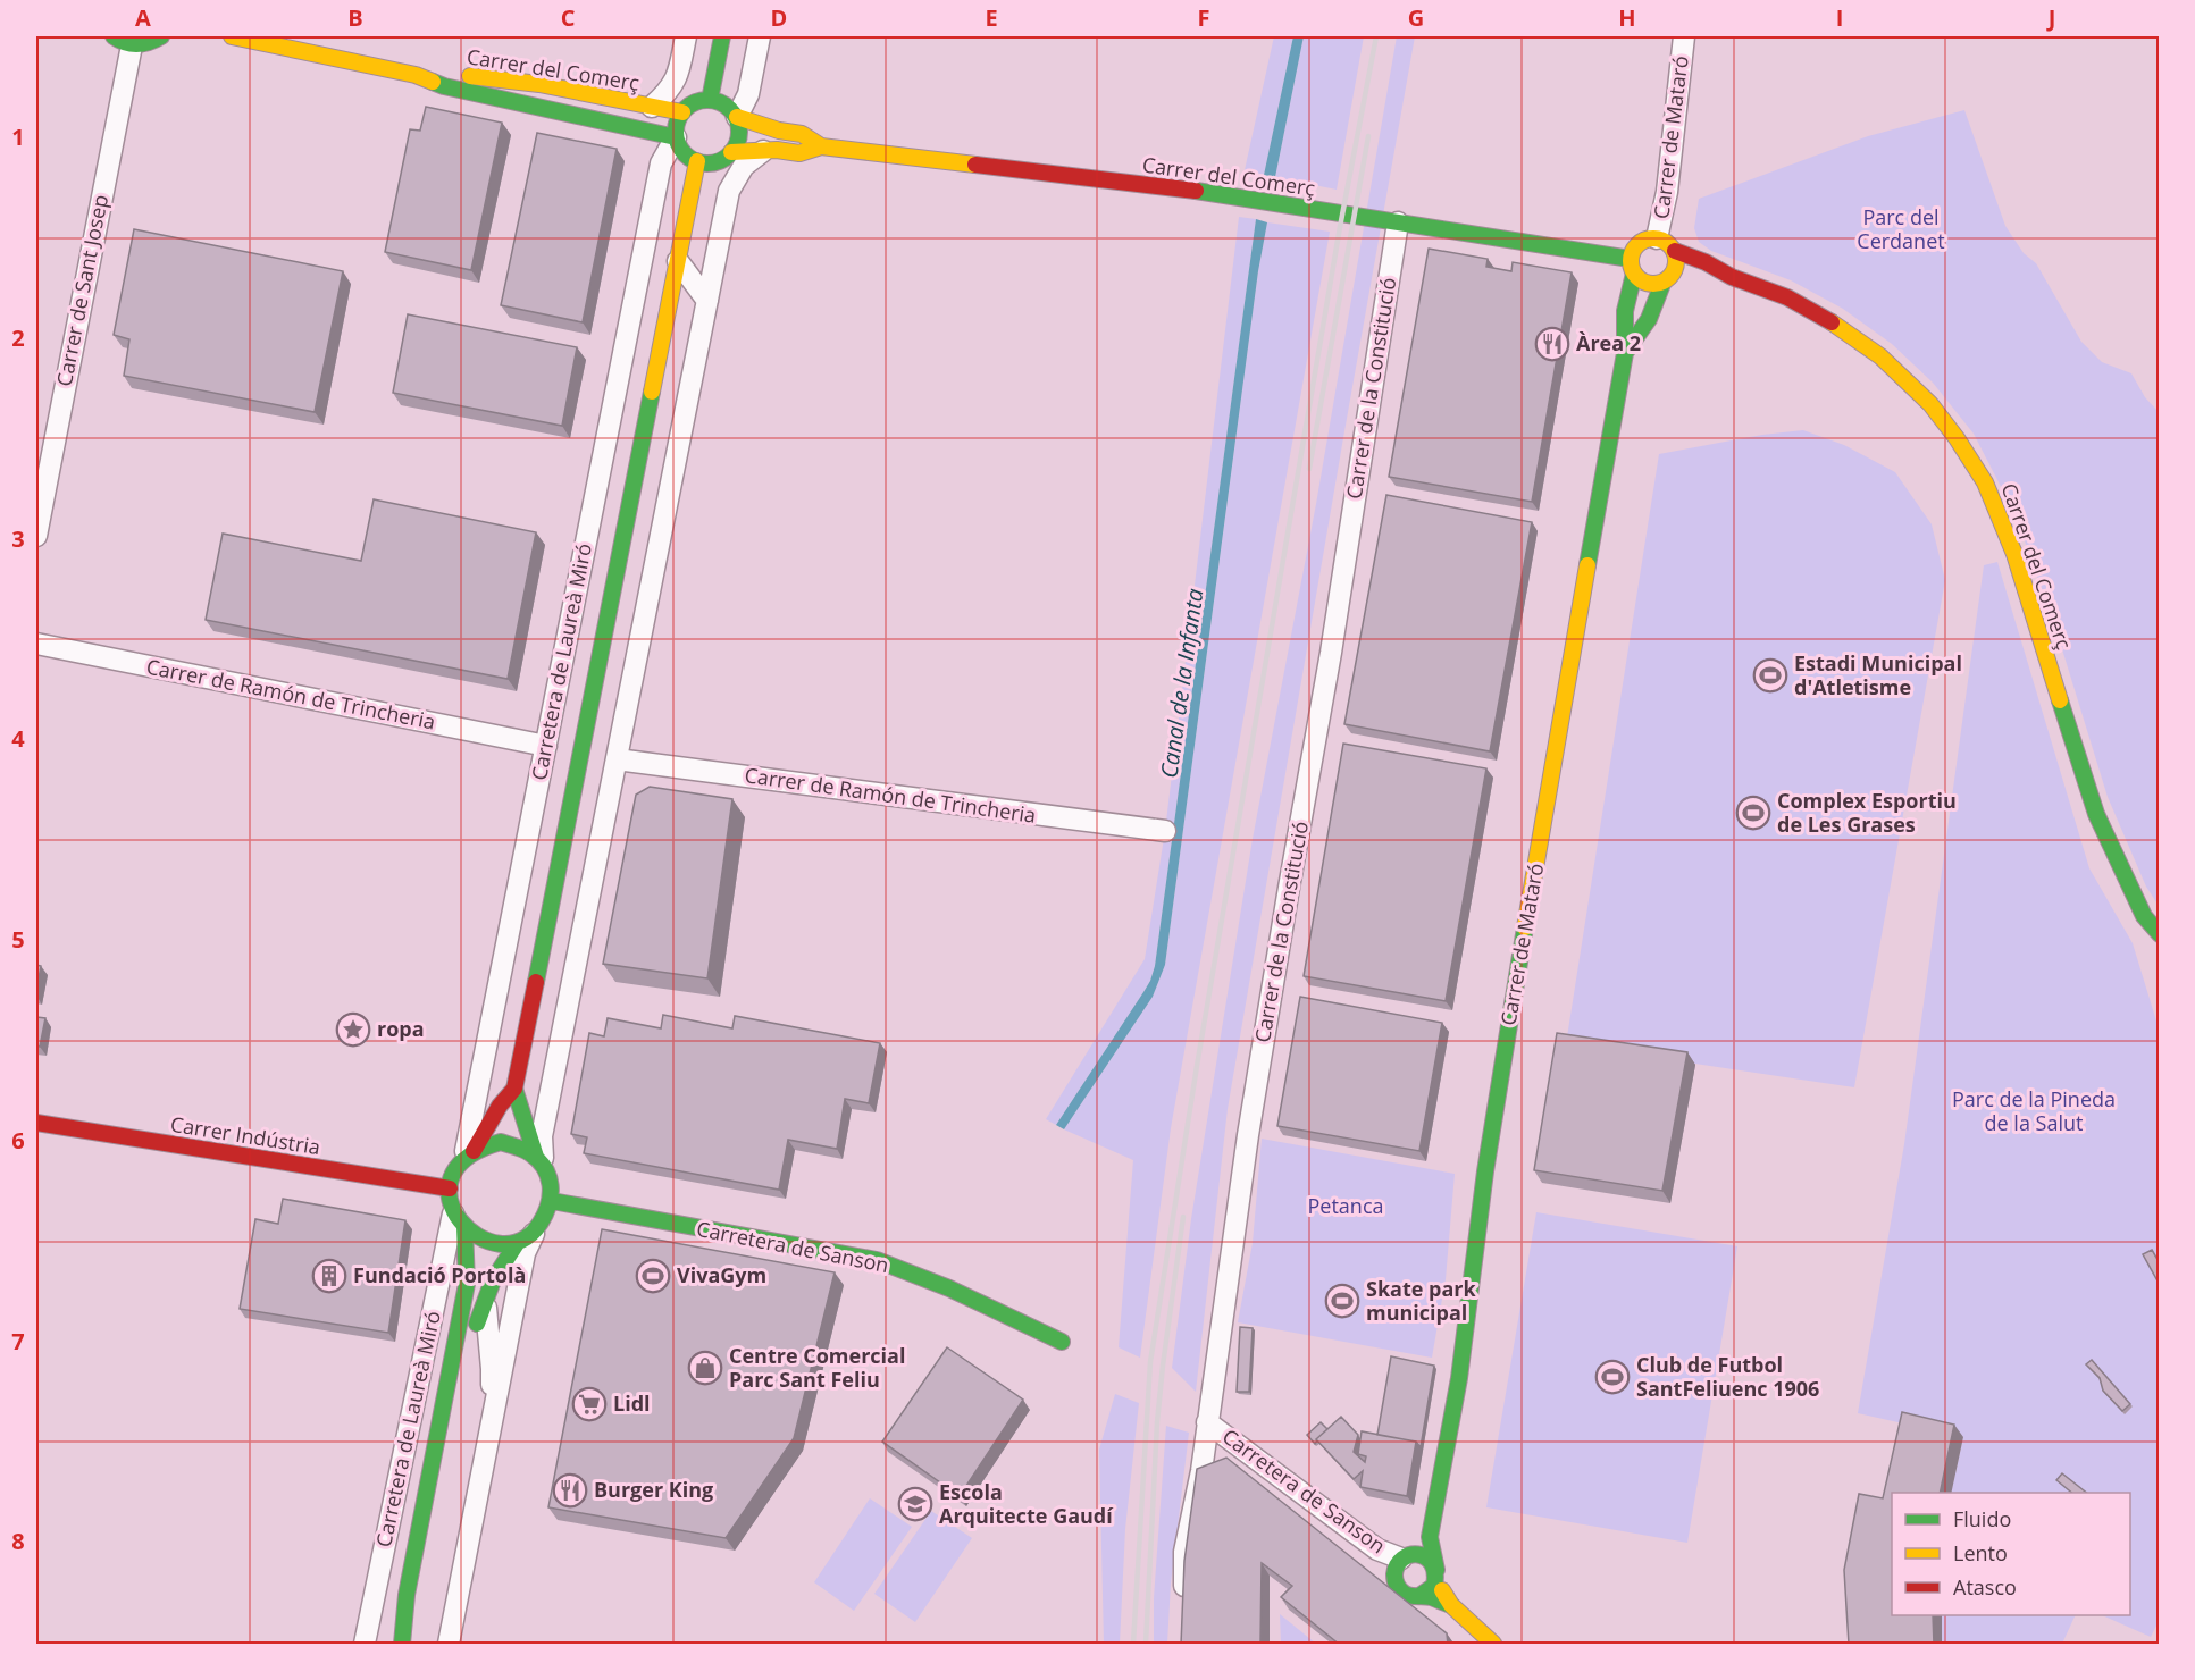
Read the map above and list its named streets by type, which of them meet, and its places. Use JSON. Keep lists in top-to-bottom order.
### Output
{
  "streets": {
    "street": [
      "Carrer del Comerç",
      "Carrer de Mataró",
      "Carrer de Sant Josep",
      "Carrer de la Constitució",
      "Carretera de Laureà Miró",
      "Carrer de Ramón de Trincheria",
      "Carrer Indústria",
      "Carretera de Sanson"
    ]
  },
  "crossings": [
    ["Carrer del Comerç", "Carrer de Mataró"],
    ["Carrer del Comerç", "Carrer de la Constitució"],
    ["Carrer del Comerç", "Carretera de Laureà Miró"],
    ["Carrer de Mataró", "Carretera de Sanson"],
    ["Carrer de la Constitució", "Carretera de Sanson"],
    ["Carretera de Laureà Miró", "Carrer de Ramón de Trincheria"],
    ["Carretera de Laureà Miró", "Carrer Indústria"],
    ["Carretera de Laureà Miró", "Carretera de Sanson"],
    ["Carrer Indústria", "Carretera de Sanson"]
  ],
  "water": ["Canal de la Infanta"],
  "parks": ["Parc del Cerdanet", "Parc de la Pineda de la Salut", "Petanca"],
  "places": {
    "restaurant": ["Àrea 2", "Burger King"],
    "sports": [
      "Estadi Municipal d'Atletisme",
      "Complex Esportiu de Les Grases",
      "VivaGym",
      "Skate park municipal",
      "Club de Futbol SantFeliuenc 1906"
    ],
    "place": ["ropa"],
    "building": ["Fundació Portolà"],
    "shop": ["Centre Comercial Parc Sant Feliu"],
    "supermarket": ["Lidl"],
    "school or university": ["Escola Arquitecte Gaudí"]
  },
  "legend": ["Fluido", "Lento", "Atasco"],
  "grid": {
    "columns": [
      "A",
      "B",
      "C",
      "D",
      "E",
      "F",
      "G",
      "H",
      "I",
      "J"
    ],
    "rows": [
      "1",
      "2",
      "3",
      "4",
      "5",
      "6",
      "7",
      "8"
    ]
  }
}
